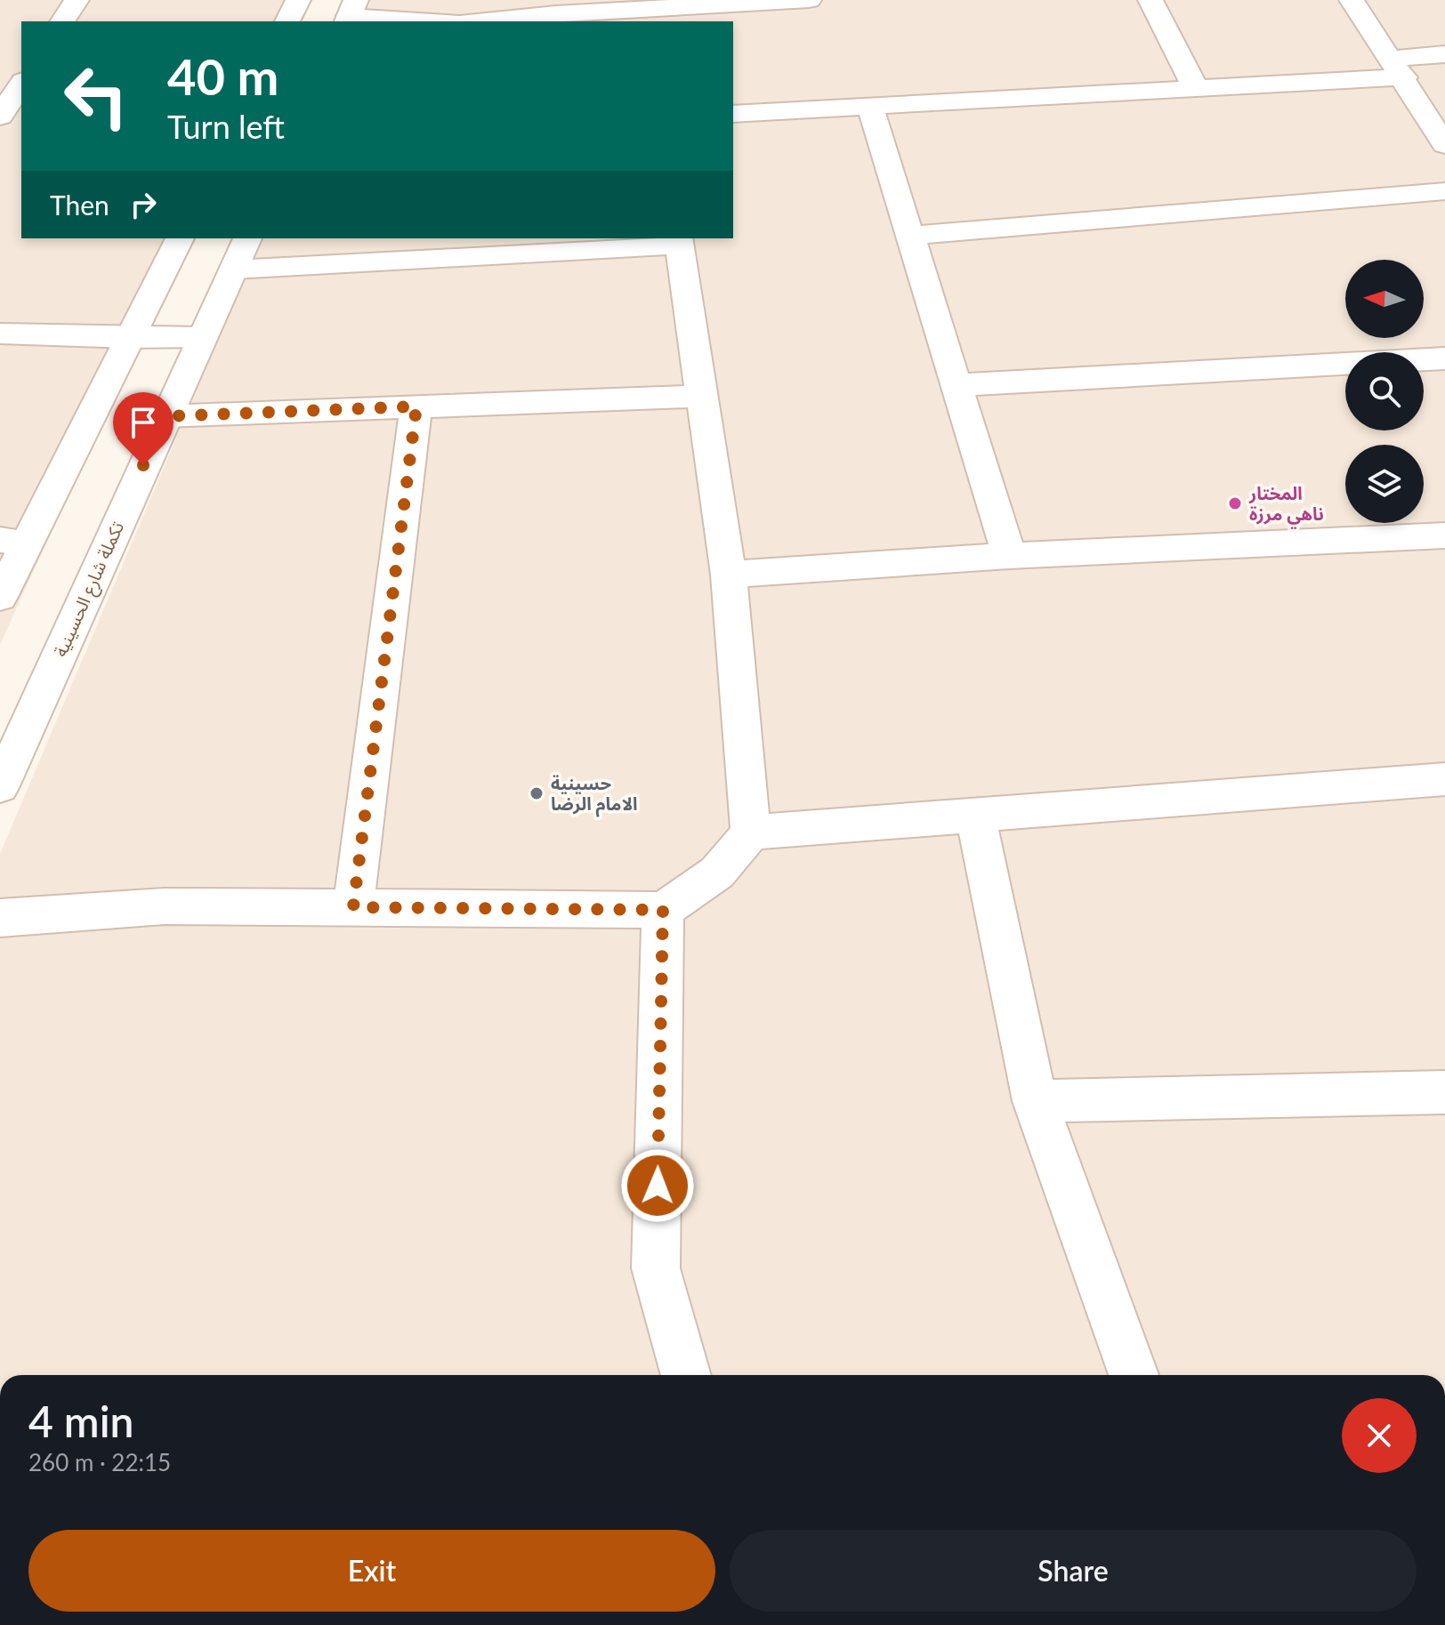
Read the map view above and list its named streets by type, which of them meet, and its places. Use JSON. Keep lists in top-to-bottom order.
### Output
{
  "streets": {
    "street": ["تكملة شارع الحسينية"]
  },
  "places": ["المختار ناهي مرزة", "حسينية الامام الرضا"],
  "north": "left",
  "page": {
    "turn": ["40 m", "Turn left"],
    "then": "Then",
    "heading": ["4 min", "260 m · 22:15"],
    "buttons": ["Exit", "Share"]
  }
}
